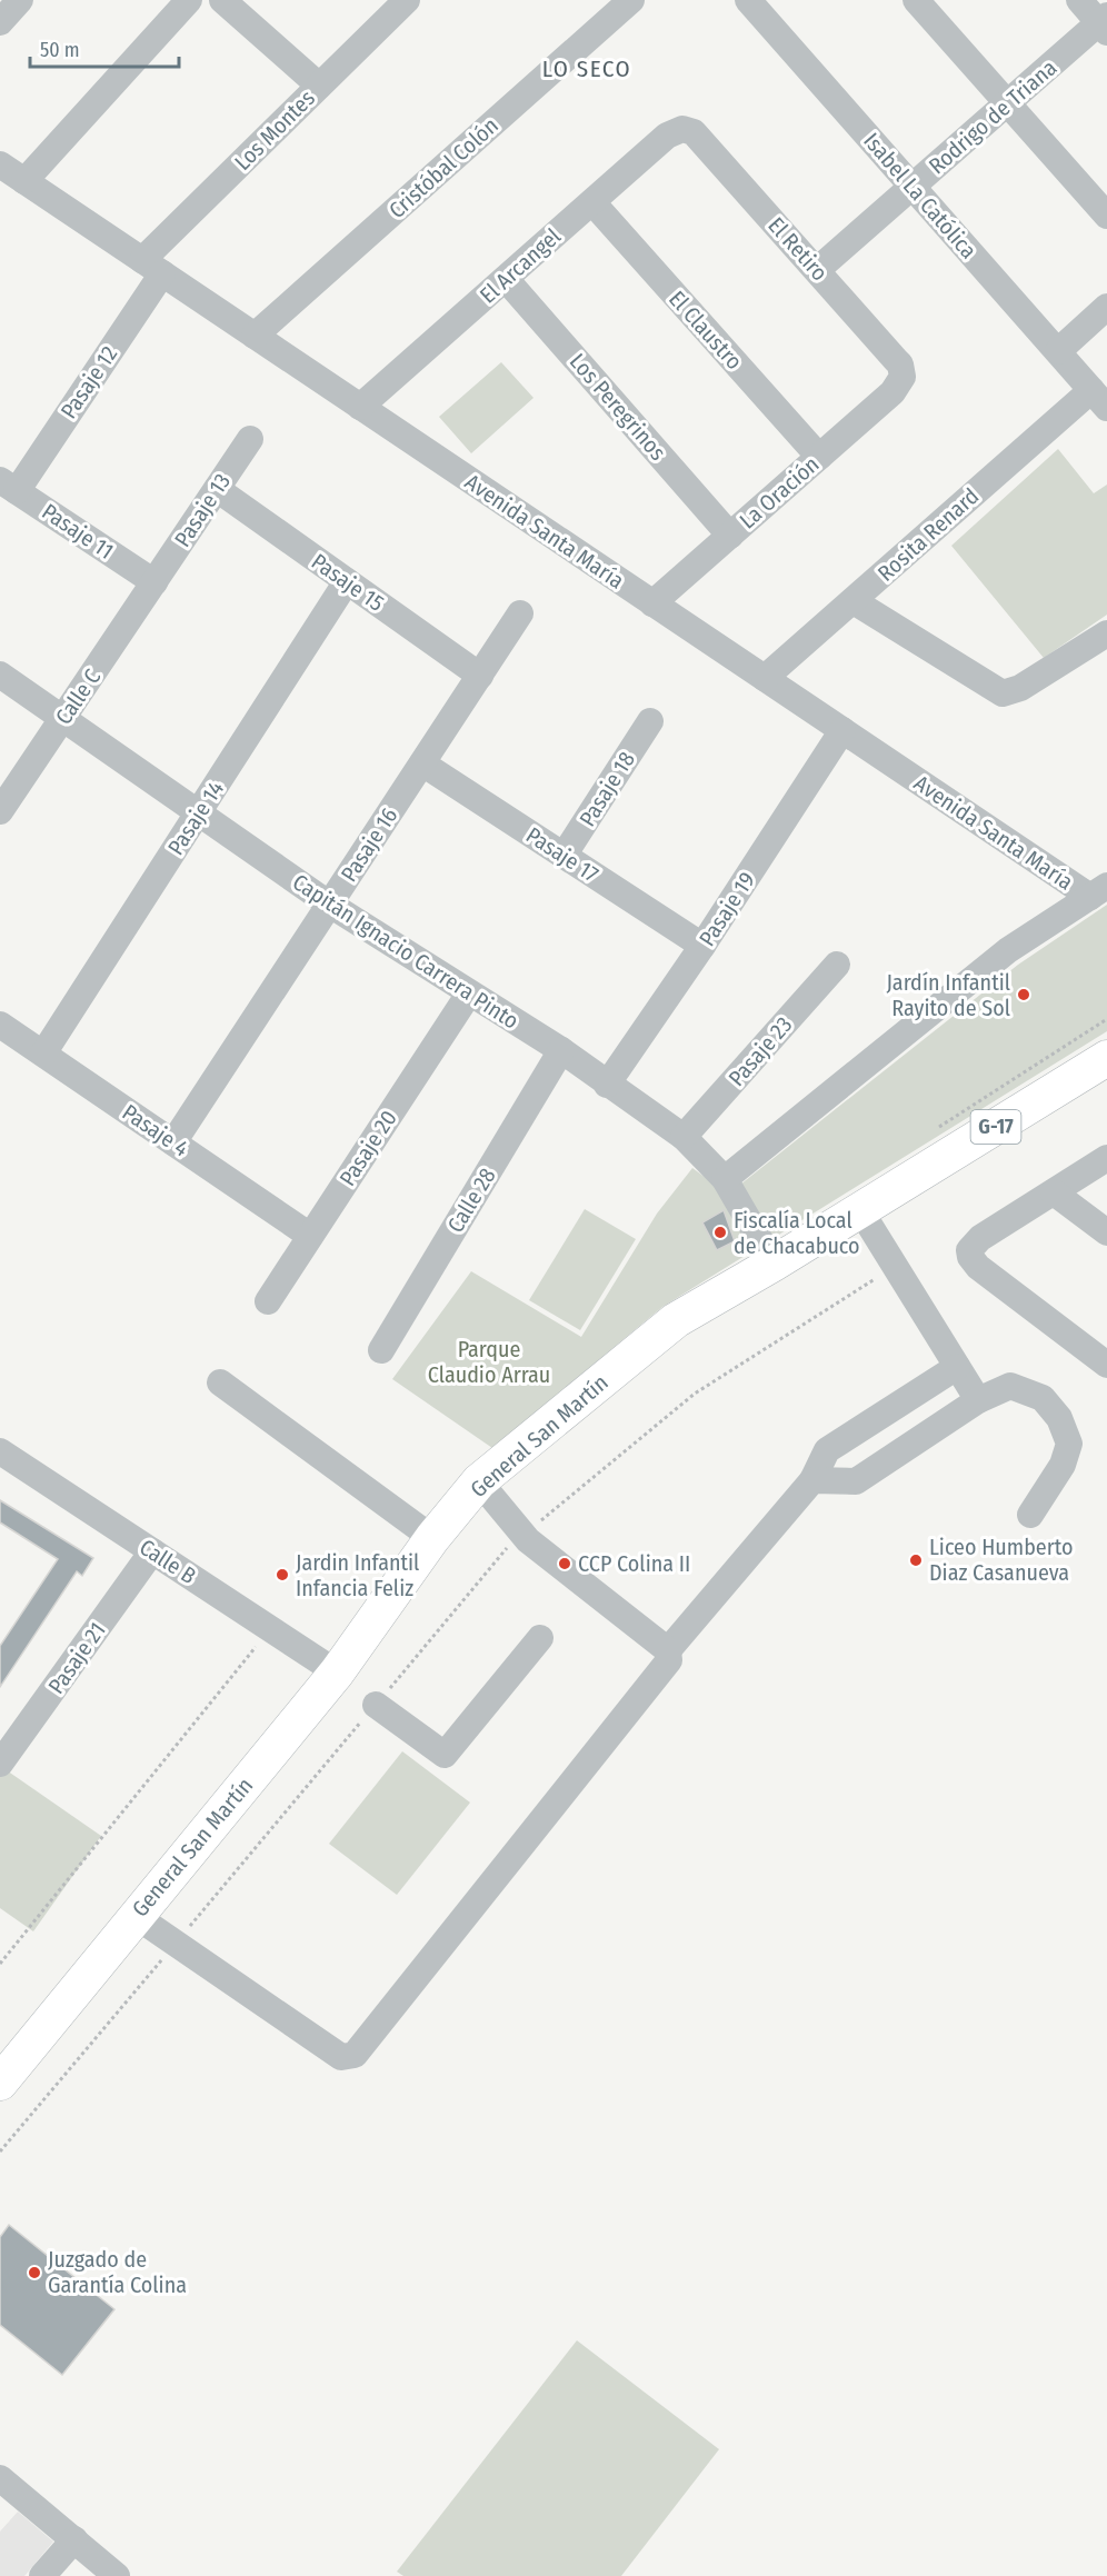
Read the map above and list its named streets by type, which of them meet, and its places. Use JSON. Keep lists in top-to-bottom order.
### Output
{
  "streets": {
    "main road": ["G-17", "General San Martín"],
    "street": [
      "Rodrigo de Triana",
      "Los Montes",
      "Cristóbal Colón",
      "Isabel La Católica",
      "El Retiro",
      "El Arcangel",
      "El Claustro",
      "Pasaje 12",
      "Los Peregrinos",
      "La Oración",
      "Pasaje 13",
      "Pasaje 11",
      "Avenida Santa María",
      "Rosita Renard",
      "Pasaje 15",
      "Calle C",
      "Pasaje 18",
      "Pasaje 14",
      "Pasaje 16",
      "Pasaje 17",
      "Pasaje 19",
      "Capitán Ignacio Carrera Pinto",
      "Pasaje 23",
      "Pasaje 4",
      "Pasaje 20",
      "Calle 28",
      "Calle B",
      "Pasaje 21"
    ]
  },
  "crossings": [
    ["Rodrigo de Triana", "Isabel La Católica"],
    ["Rodrigo de Triana", "El Retiro"],
    ["Los Montes", "Pasaje 12"],
    ["Los Montes", "Avenida Santa María"],
    ["Cristóbal Colón", "Avenida Santa María"],
    ["Isabel La Católica", "Rosita Renard"],
    ["El Retiro", "El Arcangel"],
    ["El Retiro", "La Oración"],
    ["El Arcangel", "El Claustro"],
    ["El Arcangel", "Los Peregrinos"],
    ["El Arcangel", "Avenida Santa María"],
    ["El Claustro", "La Oración"],
    ["Pasaje 12", "Pasaje 11"],
    ["Pasaje 12", "Avenida Santa María"],
    ["Los Peregrinos", "La Oración"],
    ["La Oración", "Avenida Santa María"],
    ["Pasaje 13", "Pasaje 11"],
    ["Pasaje 13", "Pasaje 15"],
    ["Pasaje 13", "Calle C"],
    ["Pasaje 11", "Calle C"],
    ["Avenida Santa María", "Rosita Renard"],
    ["Avenida Santa María", "Pasaje 19"],
    ["Pasaje 15", "Pasaje 14"],
    ["Pasaje 15", "Pasaje 16"],
    ["Calle C", "Capitán Ignacio Carrera Pinto"],
    ["Pasaje 18", "Pasaje 17"],
    ["Pasaje 14", "Capitán Ignacio Carrera Pinto"],
    ["Pasaje 14", "Pasaje 4"],
    ["Pasaje 16", "Pasaje 17"],
    ["Pasaje 16", "Capitán Ignacio Carrera Pinto"],
    ["Pasaje 16", "Pasaje 4"],
    ["Pasaje 17", "Pasaje 19"],
    ["Pasaje 19", "Capitán Ignacio Carrera Pinto"],
    ["Capitán Ignacio Carrera Pinto", "Pasaje 23"],
    ["Capitán Ignacio Carrera Pinto", "Pasaje 20"],
    ["Capitán Ignacio Carrera Pinto", "Calle 28"],
    ["Capitán Ignacio Carrera Pinto", "General San Martín"],
    ["Pasaje 4", "Pasaje 20"],
    ["General San Martín", "Calle B"],
    ["Calle B", "Pasaje 21"]
  ],
  "districts": ["LO SECO"],
  "parks": ["Parque Claudio Arrau"],
  "places": [
    "Jardín Infantil Rayito de Sol",
    "Fiscalía Local de Chacabuco",
    "Liceo Humberto Diaz Casanueva",
    "CCP Colina II",
    "Jardin Infantil Infancia Feliz",
    "Juzgado de Garantía Colina"
  ],
  "scale_bar": "50 m"
}
